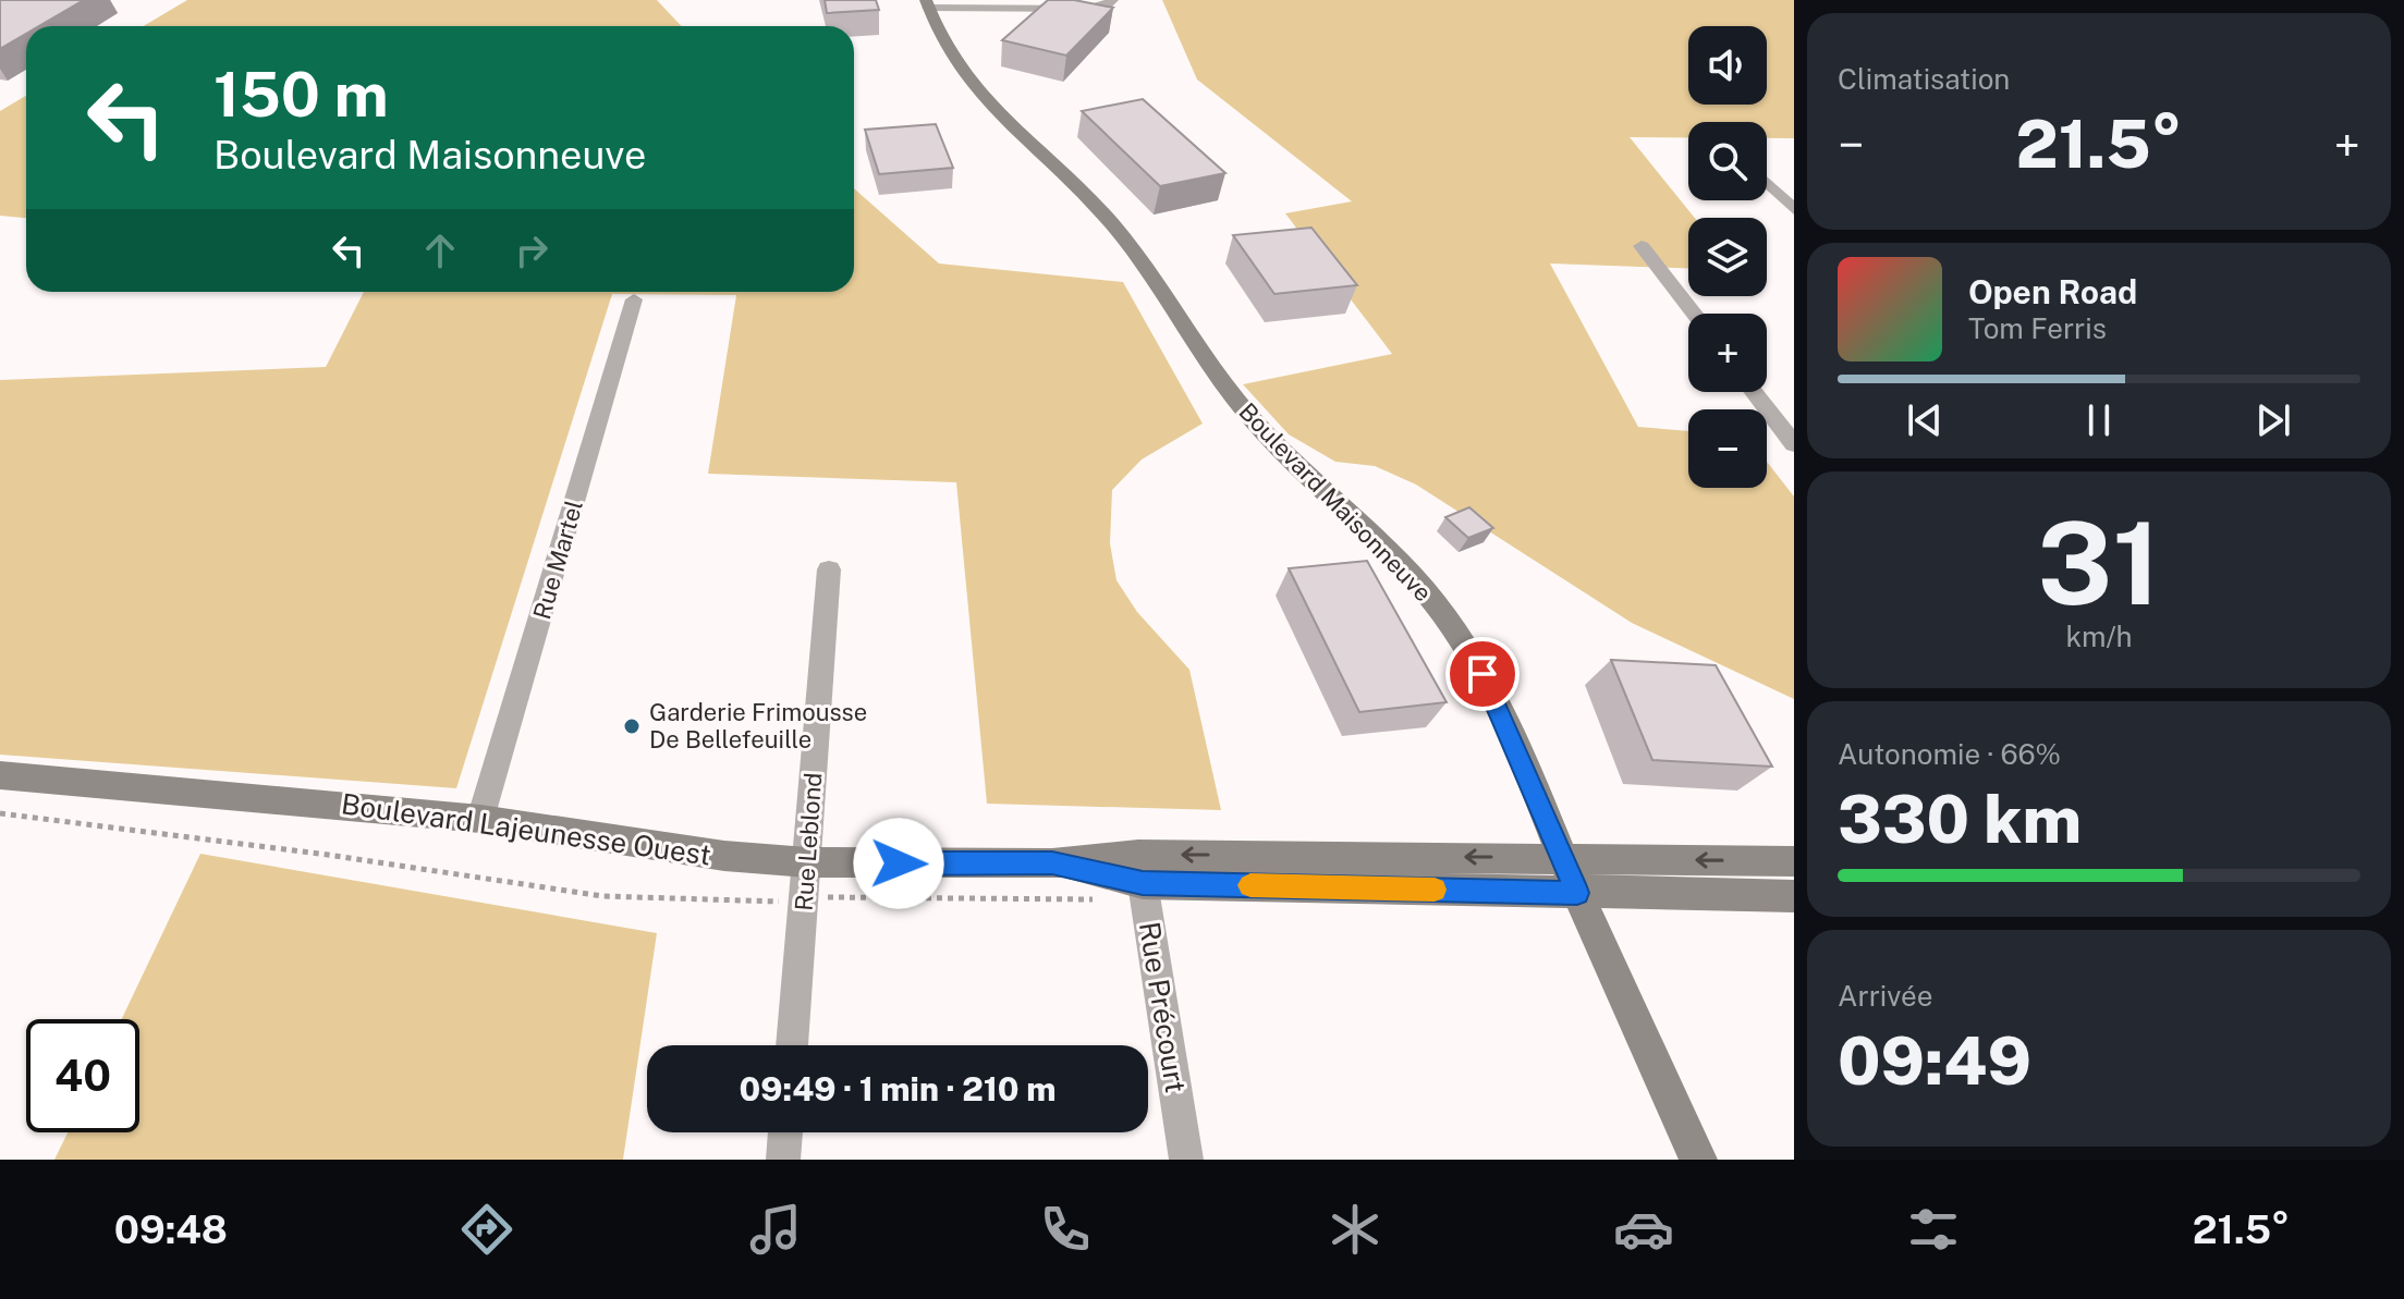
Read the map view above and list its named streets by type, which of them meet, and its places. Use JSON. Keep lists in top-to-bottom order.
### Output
{
  "streets": {
    "street": [
      "Boulevard Maisonneuve",
      "Rue Martel",
      "Boulevard Lajeunesse Ouest",
      "Rue Leblond",
      "Rue Précourt"
    ]
  },
  "crossings": [
    ["Boulevard Maisonneuve", "Boulevard Lajeunesse Ouest"],
    ["Rue Martel", "Boulevard Lajeunesse Ouest"],
    ["Boulevard Lajeunesse Ouest", "Rue Leblond"],
    ["Boulevard Lajeunesse Ouest", "Rue Précourt"]
  ],
  "places": ["Garderie Frimousse De Bellefeuille"],
  "page": {
    "tile": [
      "Climatisation",
      ["31", "km/h"],
      ["Autonomie · 66%", "330 km"],
      ["Arrivée", "09:49"]
    ],
    "map_buttons": ["+", "−"],
    "turn": ["150 m", "Boulevard Maisonneuve"],
    "heat": ["−", "21.5°", "+"],
    "song": ["Open Road", "Tom Ferris"],
    "limit": "40",
    "trip": "09:49 · 1 min · 210 m",
    "tabs": ["09:48", "21.5°"]
  }
}
